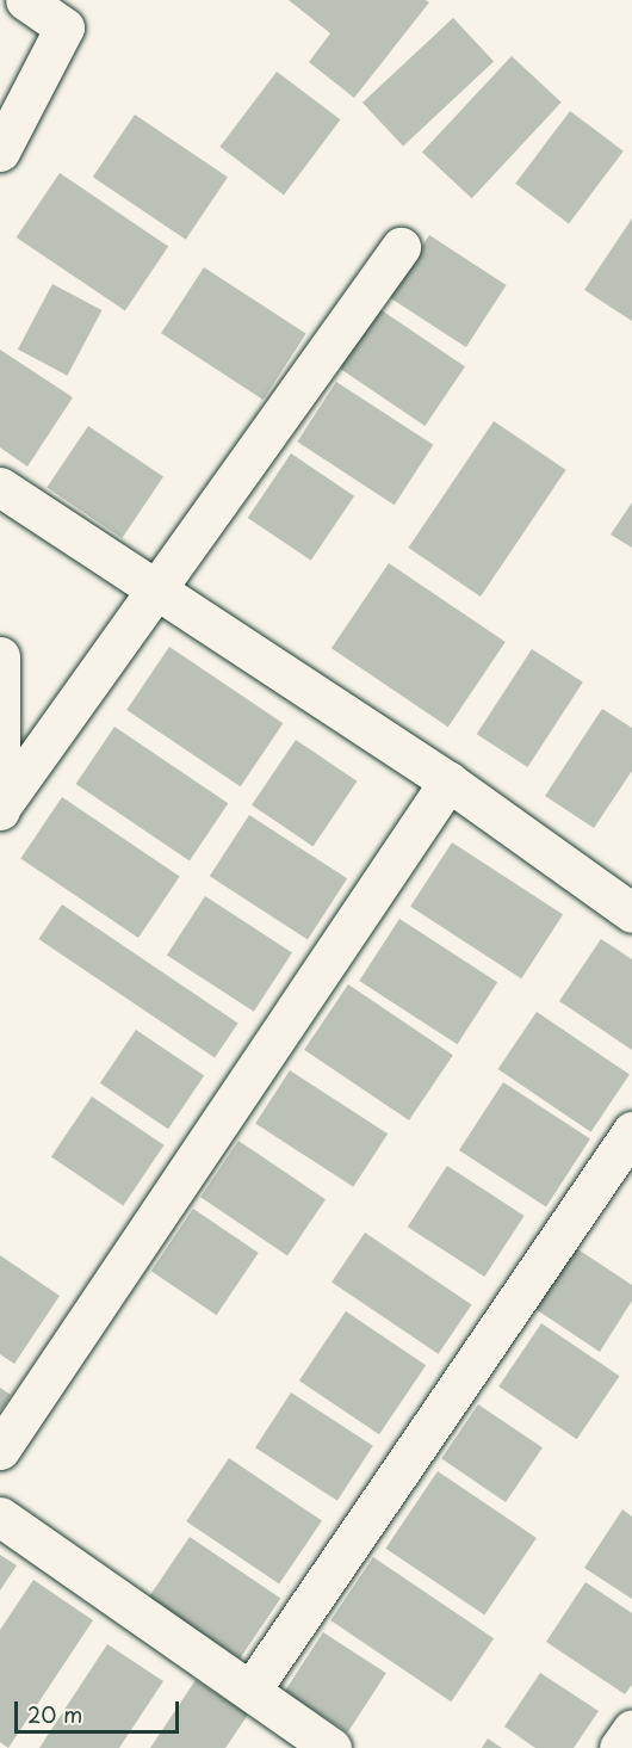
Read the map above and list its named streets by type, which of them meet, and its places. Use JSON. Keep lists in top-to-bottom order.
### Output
{
  "scale_bar": "20 m"
}
